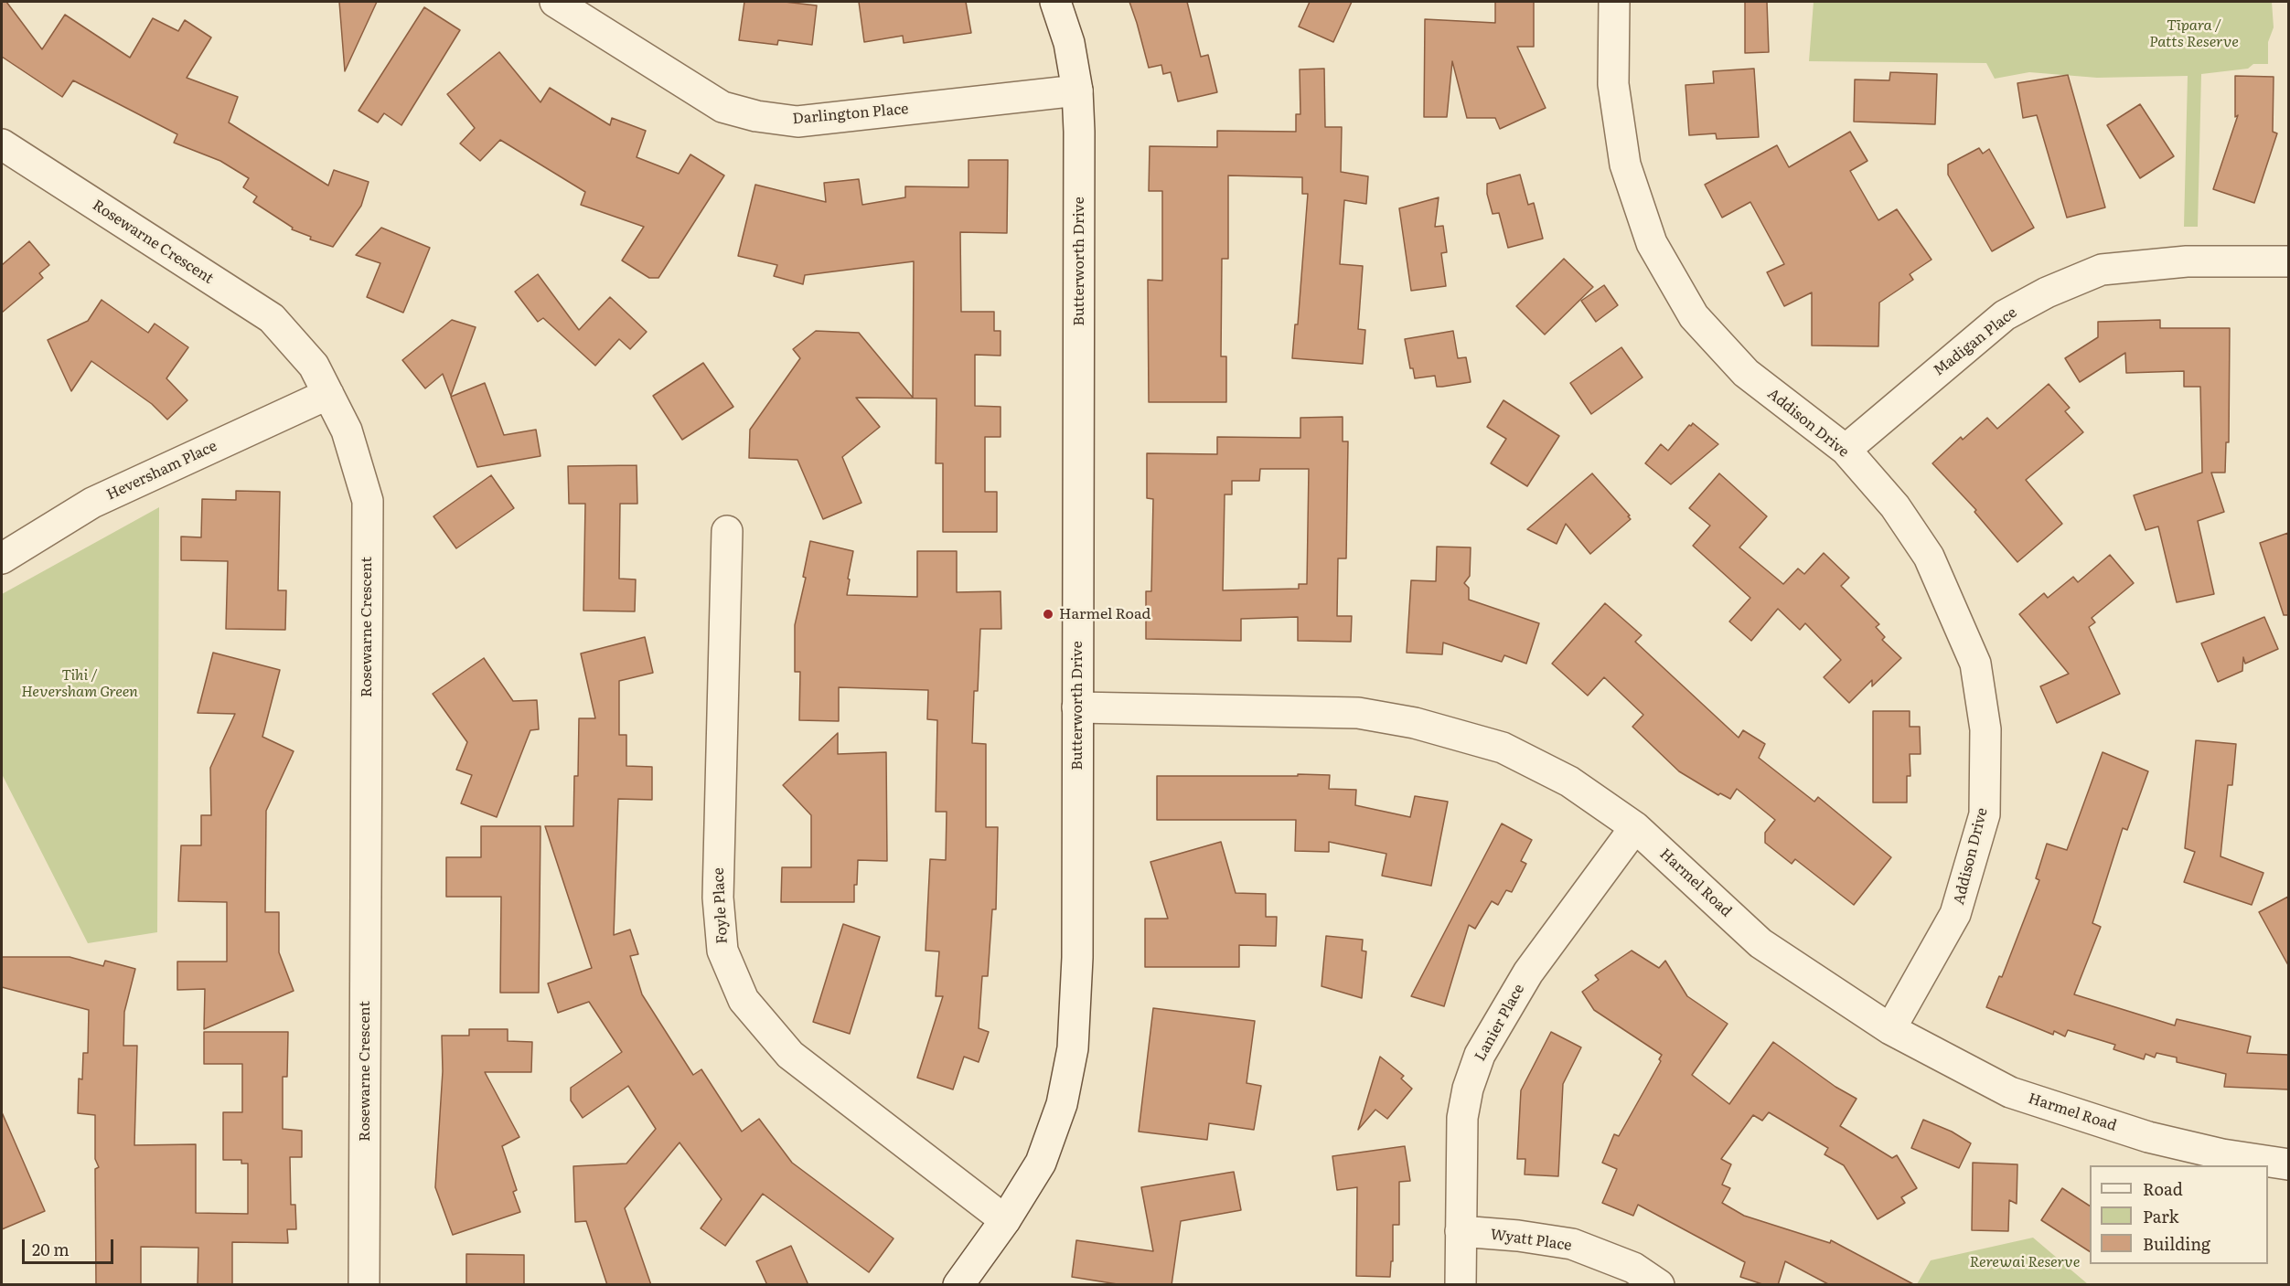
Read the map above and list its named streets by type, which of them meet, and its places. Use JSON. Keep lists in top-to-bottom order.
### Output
{
  "streets": {
    "street": [
      "Darlington Place",
      "Rosewarne Crescent",
      "Butterworth Drive",
      "Madigan Place",
      "Addison Drive",
      "Heversham Place",
      "Harmel Road",
      "Foyle Place",
      "Lanier Place",
      "Wyatt Place"
    ]
  },
  "crossings": [
    ["Darlington Place", "Butterworth Drive"],
    ["Rosewarne Crescent", "Heversham Place"],
    ["Butterworth Drive", "Harmel Road"],
    ["Butterworth Drive", "Foyle Place"],
    ["Madigan Place", "Addison Drive"],
    ["Addison Drive", "Harmel Road"],
    ["Harmel Road", "Lanier Place"],
    ["Lanier Place", "Wyatt Place"]
  ],
  "parks": ["Tīpara / Patts Reserve", "Tihi / Heversham Green", "Rerewai Reserve"],
  "places": ["Harmel Road"],
  "legend": ["Road", "Park", "Building"],
  "scale_bar": "20 m"
}
